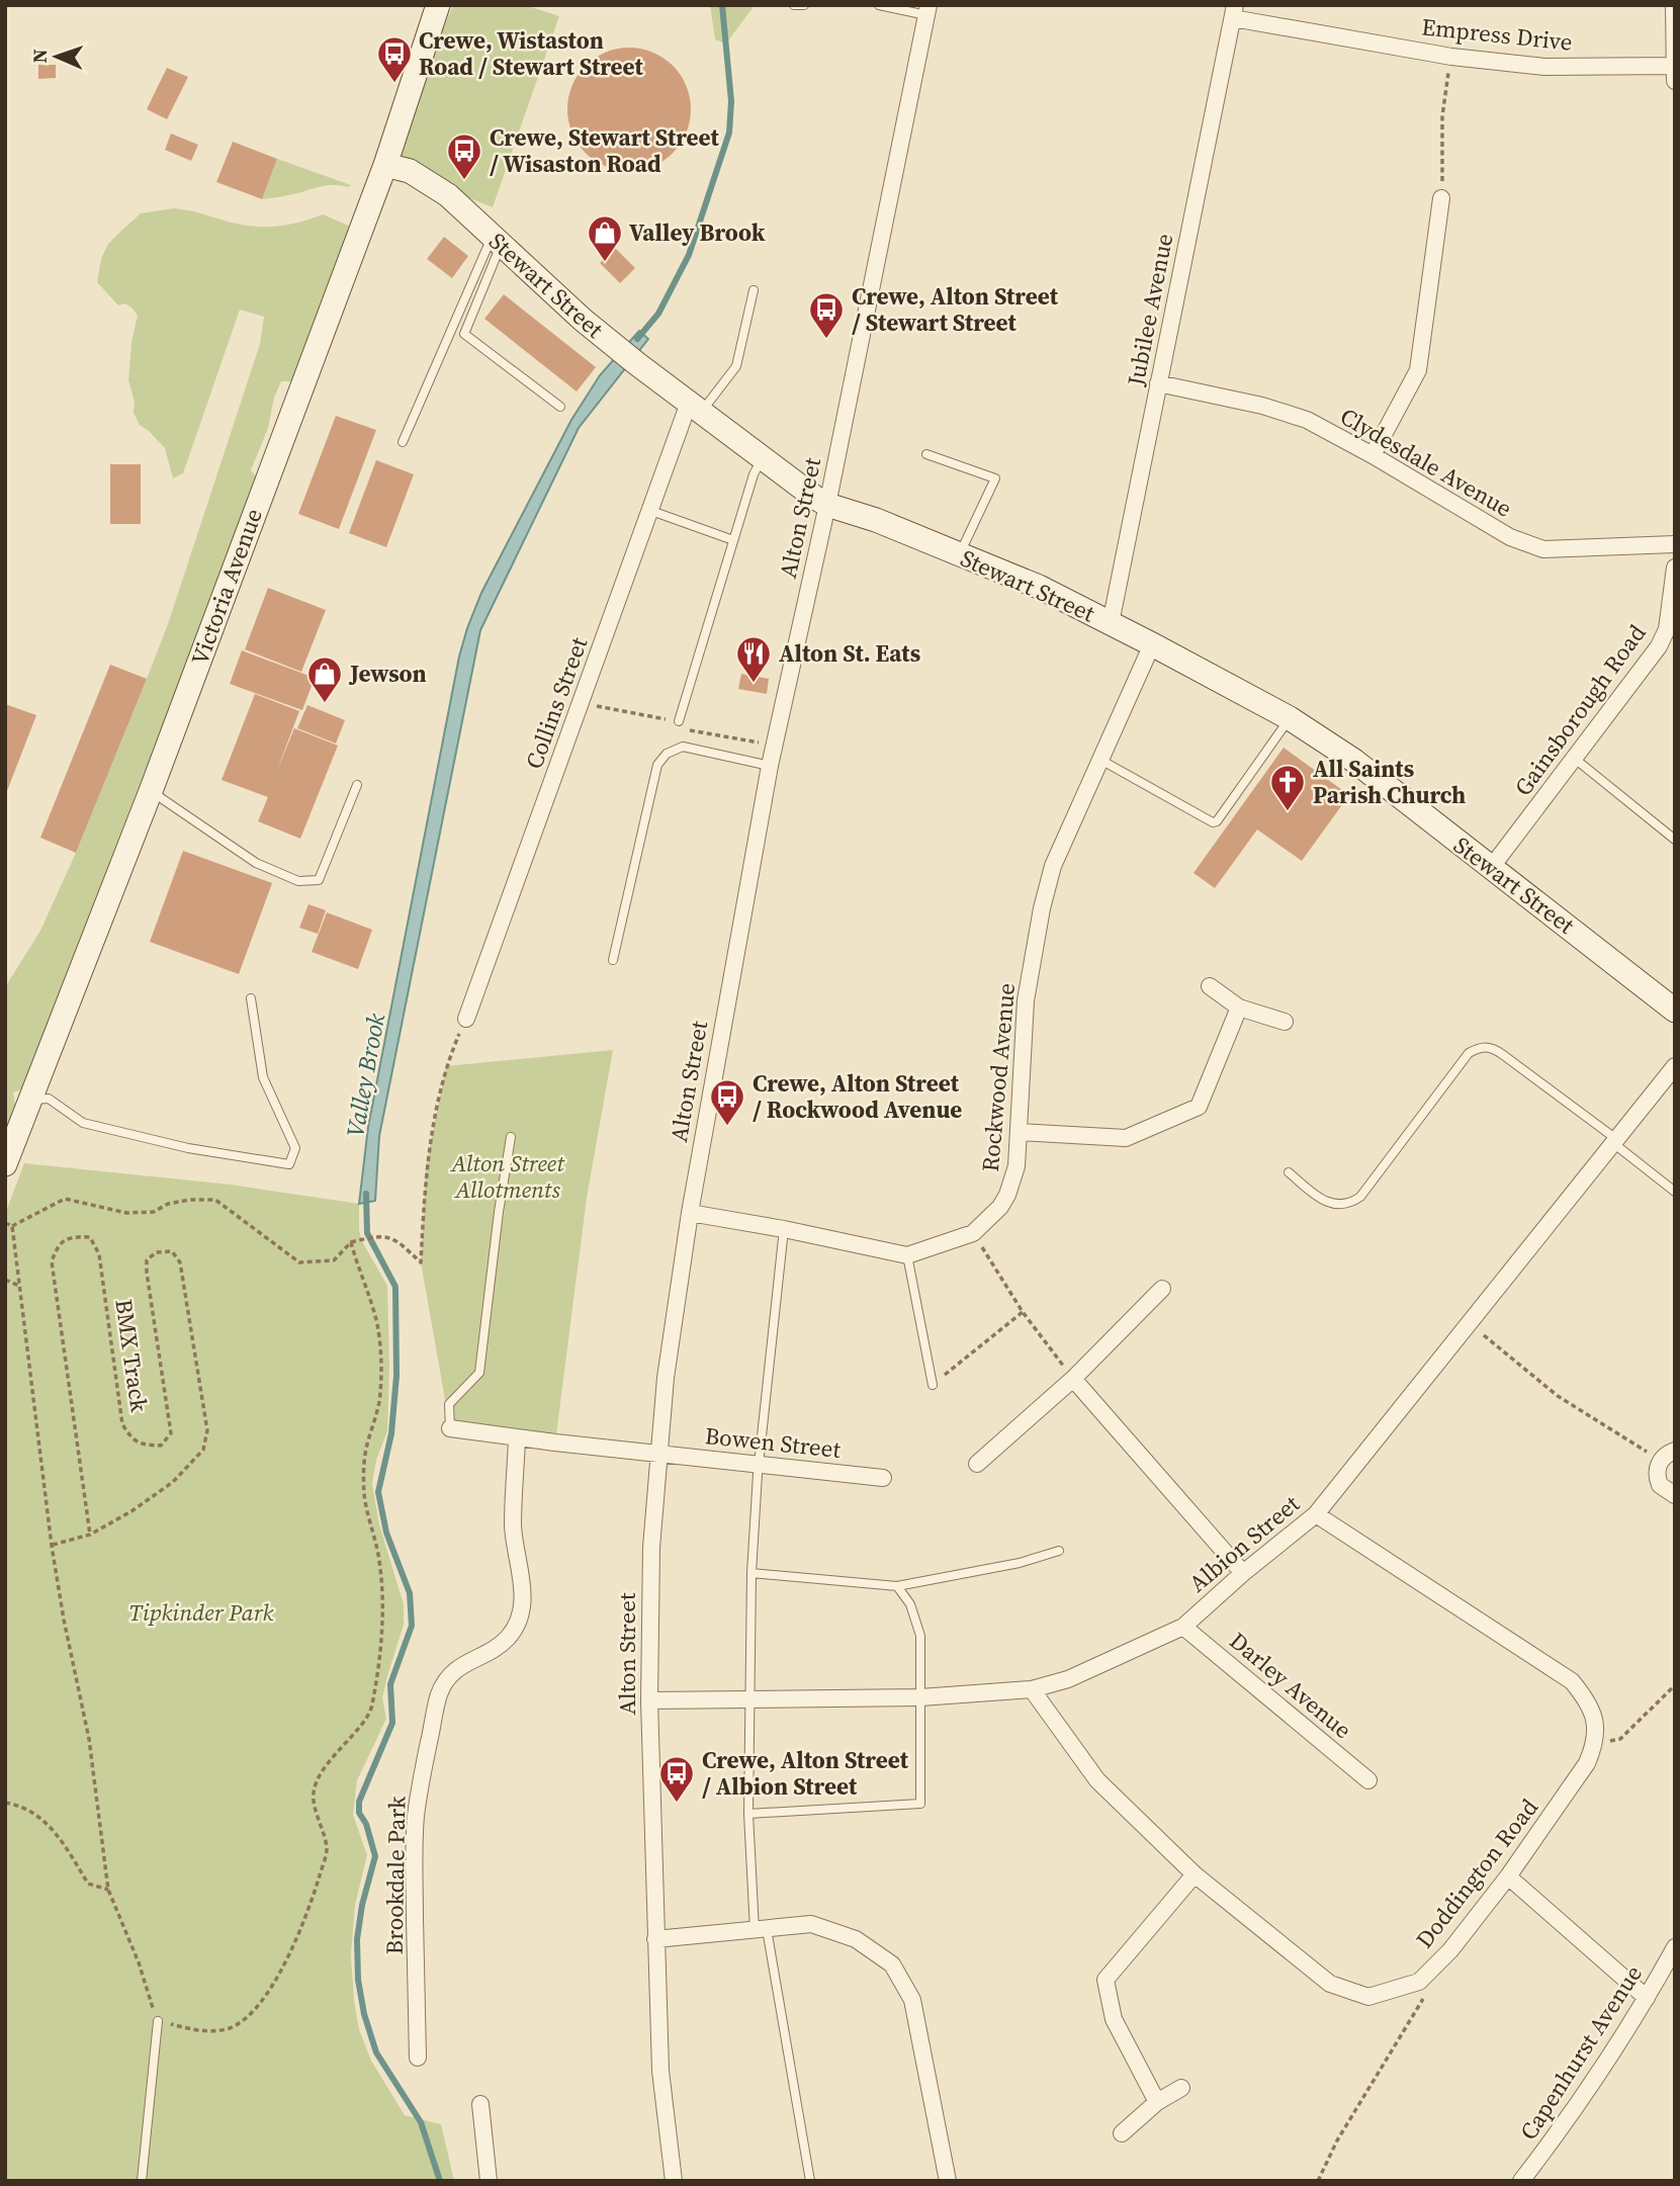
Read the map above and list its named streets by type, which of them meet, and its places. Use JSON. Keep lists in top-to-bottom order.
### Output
{
  "streets": {
    "street": [
      "Empress Drive",
      "Stewart Street",
      "Jubilee Avenue",
      "Clydesdale Avenue",
      "Alton Street",
      "Victoria Avenue",
      "Collins Street",
      "Gainsborough Road",
      "Rockwood Avenue",
      "Bowen Street",
      "Albion Street",
      "Darley Avenue",
      "Doddington Road",
      "Brookdale Park",
      "Capenhurst Avenue"
    ],
    "path": ["BMX Track"]
  },
  "crossings": [
    ["Empress Drive", "Jubilee Avenue"],
    ["Stewart Street", "Jubilee Avenue"],
    ["Stewart Street", "Alton Street"],
    ["Stewart Street", "Victoria Avenue"],
    ["Stewart Street", "Collins Street"],
    ["Stewart Street", "Gainsborough Road"],
    ["Stewart Street", "Rockwood Avenue"],
    ["Jubilee Avenue", "Clydesdale Avenue"],
    ["Alton Street", "Bowen Street"],
    ["Alton Street", "Albion Street"],
    ["Albion Street", "Darley Avenue"],
    ["Albion Street", "Doddington Road"]
  ],
  "water": ["Valley Brook"],
  "parks": ["Alton Street Allotments", "Tipkinder Park"],
  "places": {
    "bus stop": [
      "Crewe, Wistaston Road / Stewart Street",
      "Crewe, Stewart Street / Wisaston Road",
      "Crewe, Alton Street / Stewart Street",
      "Crewe, Alton Street / Rockwood Avenue",
      "Crewe, Alton Street / Albion Street"
    ],
    "shop": ["Valley Brook", "Jewson"],
    "restaurant": ["Alton St. Eats"],
    "church": ["All Saints Parish Church"]
  },
  "north": "left"
}
